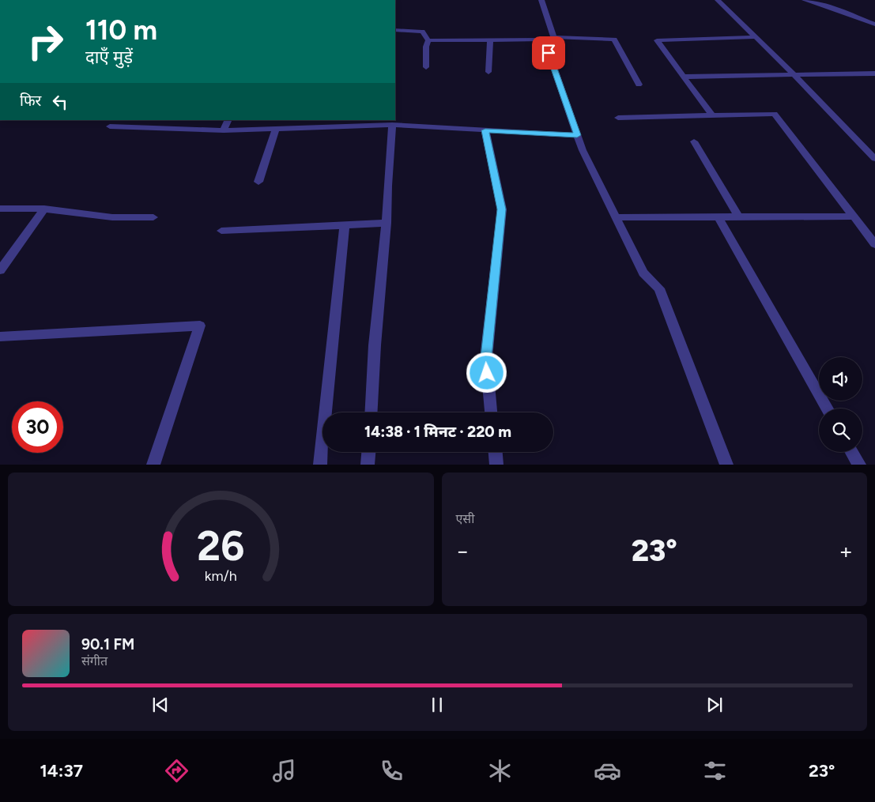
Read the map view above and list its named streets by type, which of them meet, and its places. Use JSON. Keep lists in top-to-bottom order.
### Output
{
  "page": {
    "turn": ["110 m", "दाएँ मुड़ें"],
    "then": "फिर",
    "limit": "30",
    "trip": "14:38 · 1 मिनट · 220 m",
    "tile": "एसी",
    "heat": ["−", "23°", "+"],
    "song": ["90.1 FM", "संगीत"],
    "tabs": ["14:37", "23°"],
    "gauge": ["26", "km/h"]
  }
}
